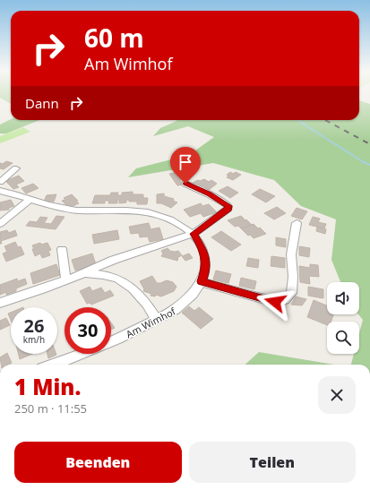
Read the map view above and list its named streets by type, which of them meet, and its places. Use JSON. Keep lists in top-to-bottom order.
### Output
{
  "streets": {
    "street": ["Am Wimhof"]
  },
  "page": {
    "turn": ["60 m", "Am Wimhof"],
    "then": "Dann",
    "speed": "26 km/h",
    "limit": "30",
    "heading": ["1 Min.", "250 m · 11:55"],
    "buttons": ["Beenden", "Teilen"]
  }
}
